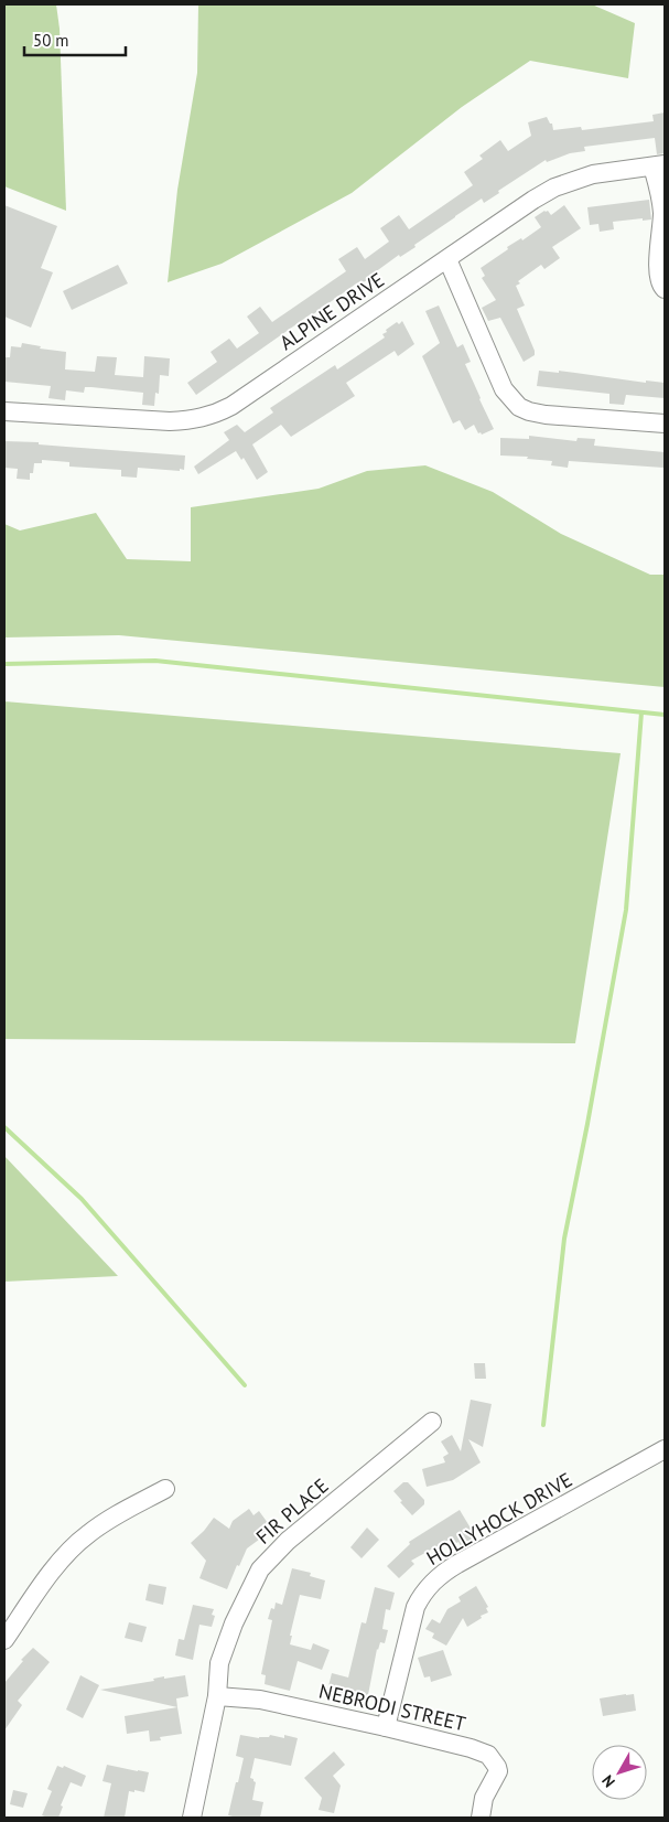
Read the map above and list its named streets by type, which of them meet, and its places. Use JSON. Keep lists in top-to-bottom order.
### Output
{
  "streets": {
    "street": [
      "ALPINE DRIVE",
      "FIR PLACE",
      "HOLLYHOCK DRIVE",
      "NEBRODI STREET"
    ]
  },
  "crossings": [
    ["FIR PLACE", "NEBRODI STREET"],
    ["HOLLYHOCK DRIVE", "NEBRODI STREET"]
  ],
  "scale_bar": "50 m",
  "north": "bottom left"
}
